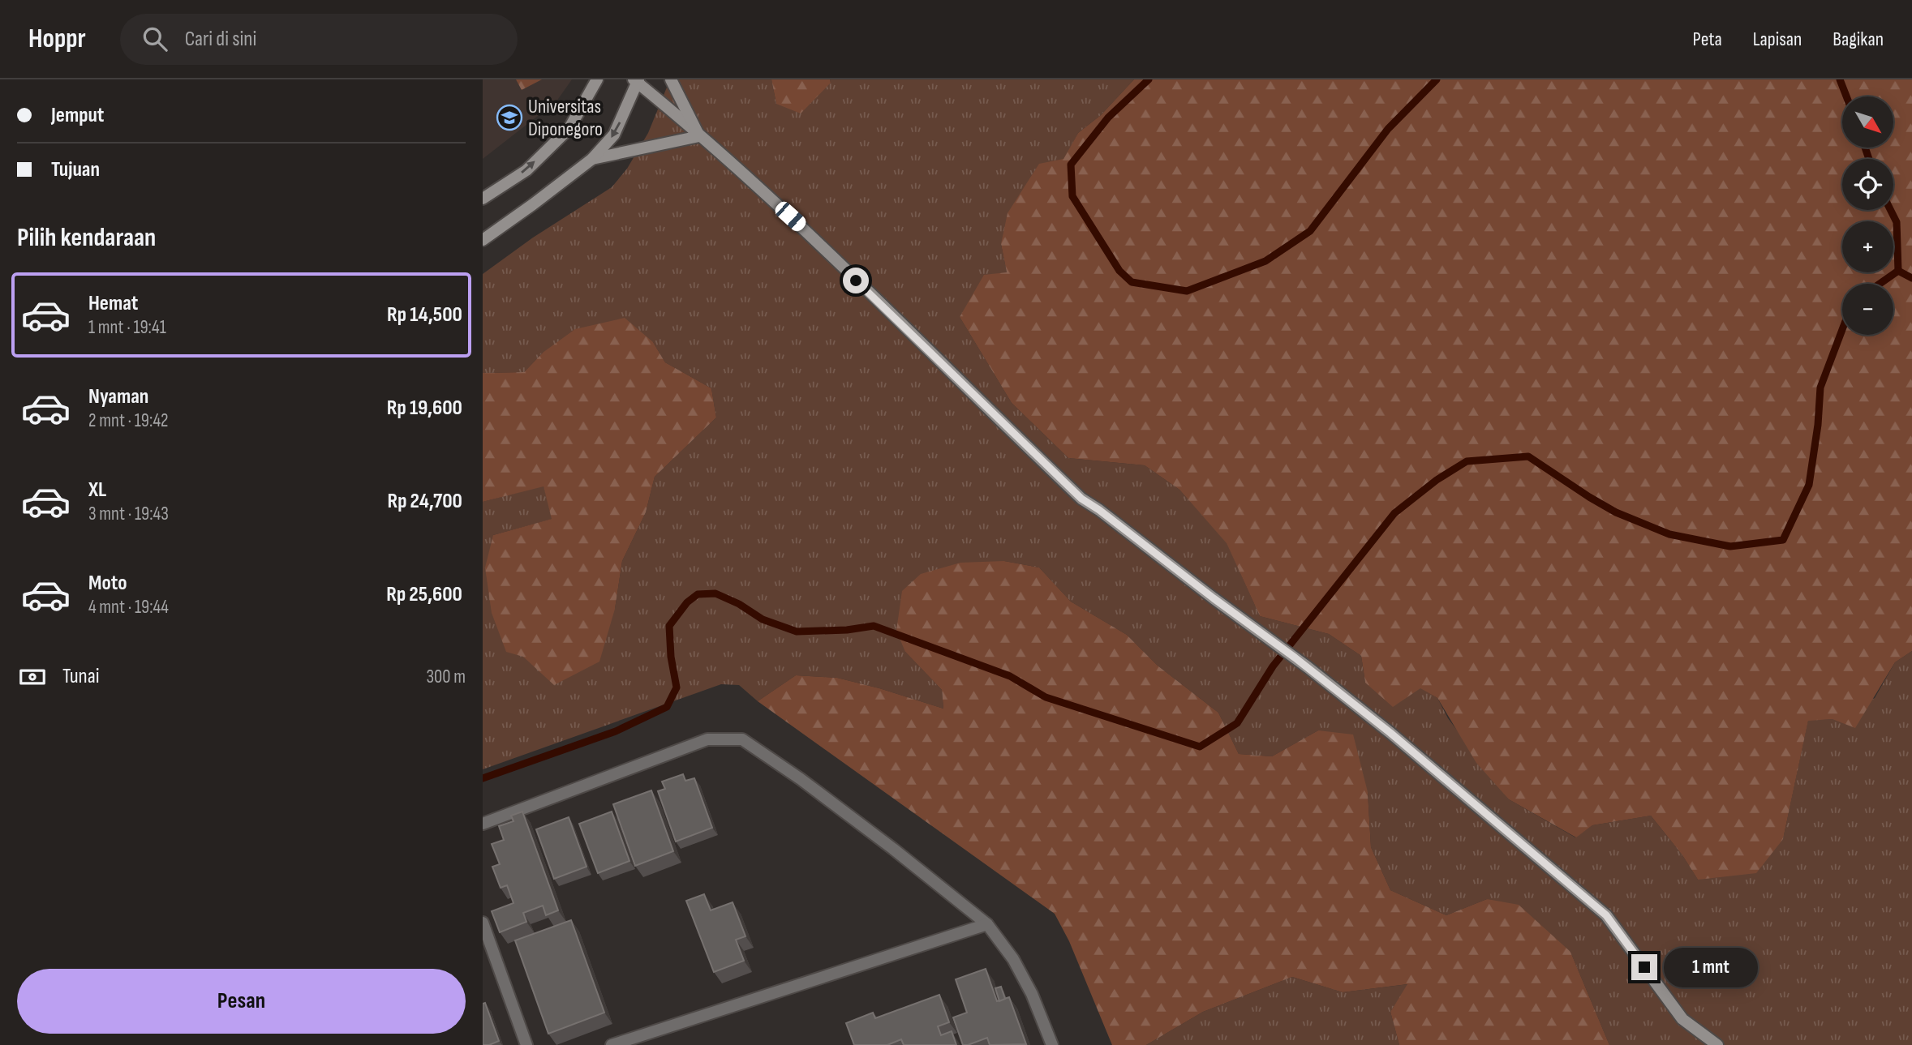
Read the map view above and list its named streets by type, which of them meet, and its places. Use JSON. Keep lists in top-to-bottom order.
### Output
{
  "places": {
    "school or university": ["Universitas Diponegoro"]
  },
  "north": "bottom right",
  "page": {
    "header": "Hoppr",
    "search": "Cari di sini",
    "nav": ["Peta", "Lapisan", "Bagikan"],
    "banner": ["Jemput", "Tujuan"],
    "map_buttons": ["+", "−"],
    "heading": "Pilih kendaraan",
    "list": [
      {
        "name": "Hemat",
        "note": "1 mnt · 19:41",
        "value": "Rp 14,500"
      },
      {
        "name": "Nyaman",
        "note": "2 mnt · 19:42",
        "value": "Rp 19,600"
      },
      {
        "name": "XL",
        "note": "3 mnt · 19:43",
        "value": "Rp 24,700"
      },
      {
        "name": "Moto",
        "note": "4 mnt · 19:44",
        "value": "Rp 25,600"
      }
    ],
    "pay": ["Tunai", "300 m"],
    "bubble": "1 mnt",
    "buttons": "Pesan"
  }
}
